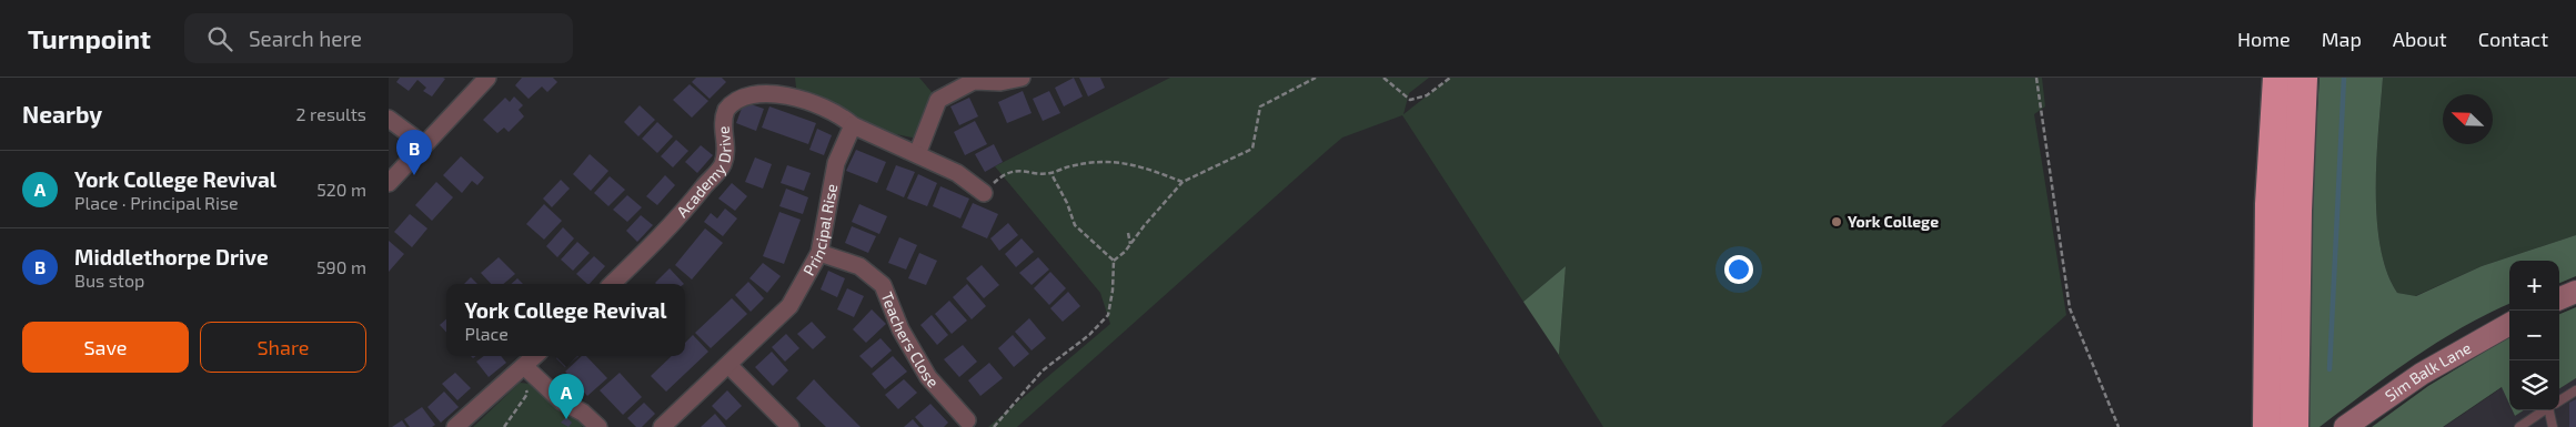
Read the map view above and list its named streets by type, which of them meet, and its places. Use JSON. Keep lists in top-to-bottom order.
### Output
{
  "streets": {
    "street": [
      "Academy Drive",
      "Principal Rise",
      "Teachers Close",
      "Sim Balk Lane"
    ]
  },
  "crossings": [
    ["Academy Drive", "Principal Rise"],
    ["Principal Rise", "Teachers Close"]
  ],
  "places": ["York College"],
  "north": "top left",
  "page": {
    "header": "Turnpoint",
    "search": "Search here",
    "nav": [
      "Home",
      "Map",
      "About",
      "Contact"
    ],
    "heading": ["Nearby", "2 results"],
    "pins": ["B", "A"],
    "list": [
      {
        "mark": "A",
        "name": "York College Revival",
        "note": "Place · Principal Rise",
        "value": "520 m"
      },
      {
        "mark": "B",
        "name": "Middlethorpe Drive",
        "note": "Bus stop",
        "value": "590 m"
      }
    ],
    "map_buttons": ["+", "−"],
    "popup": ["York College Revival", "Place"],
    "buttons": ["Save", "Share"]
  }
}
